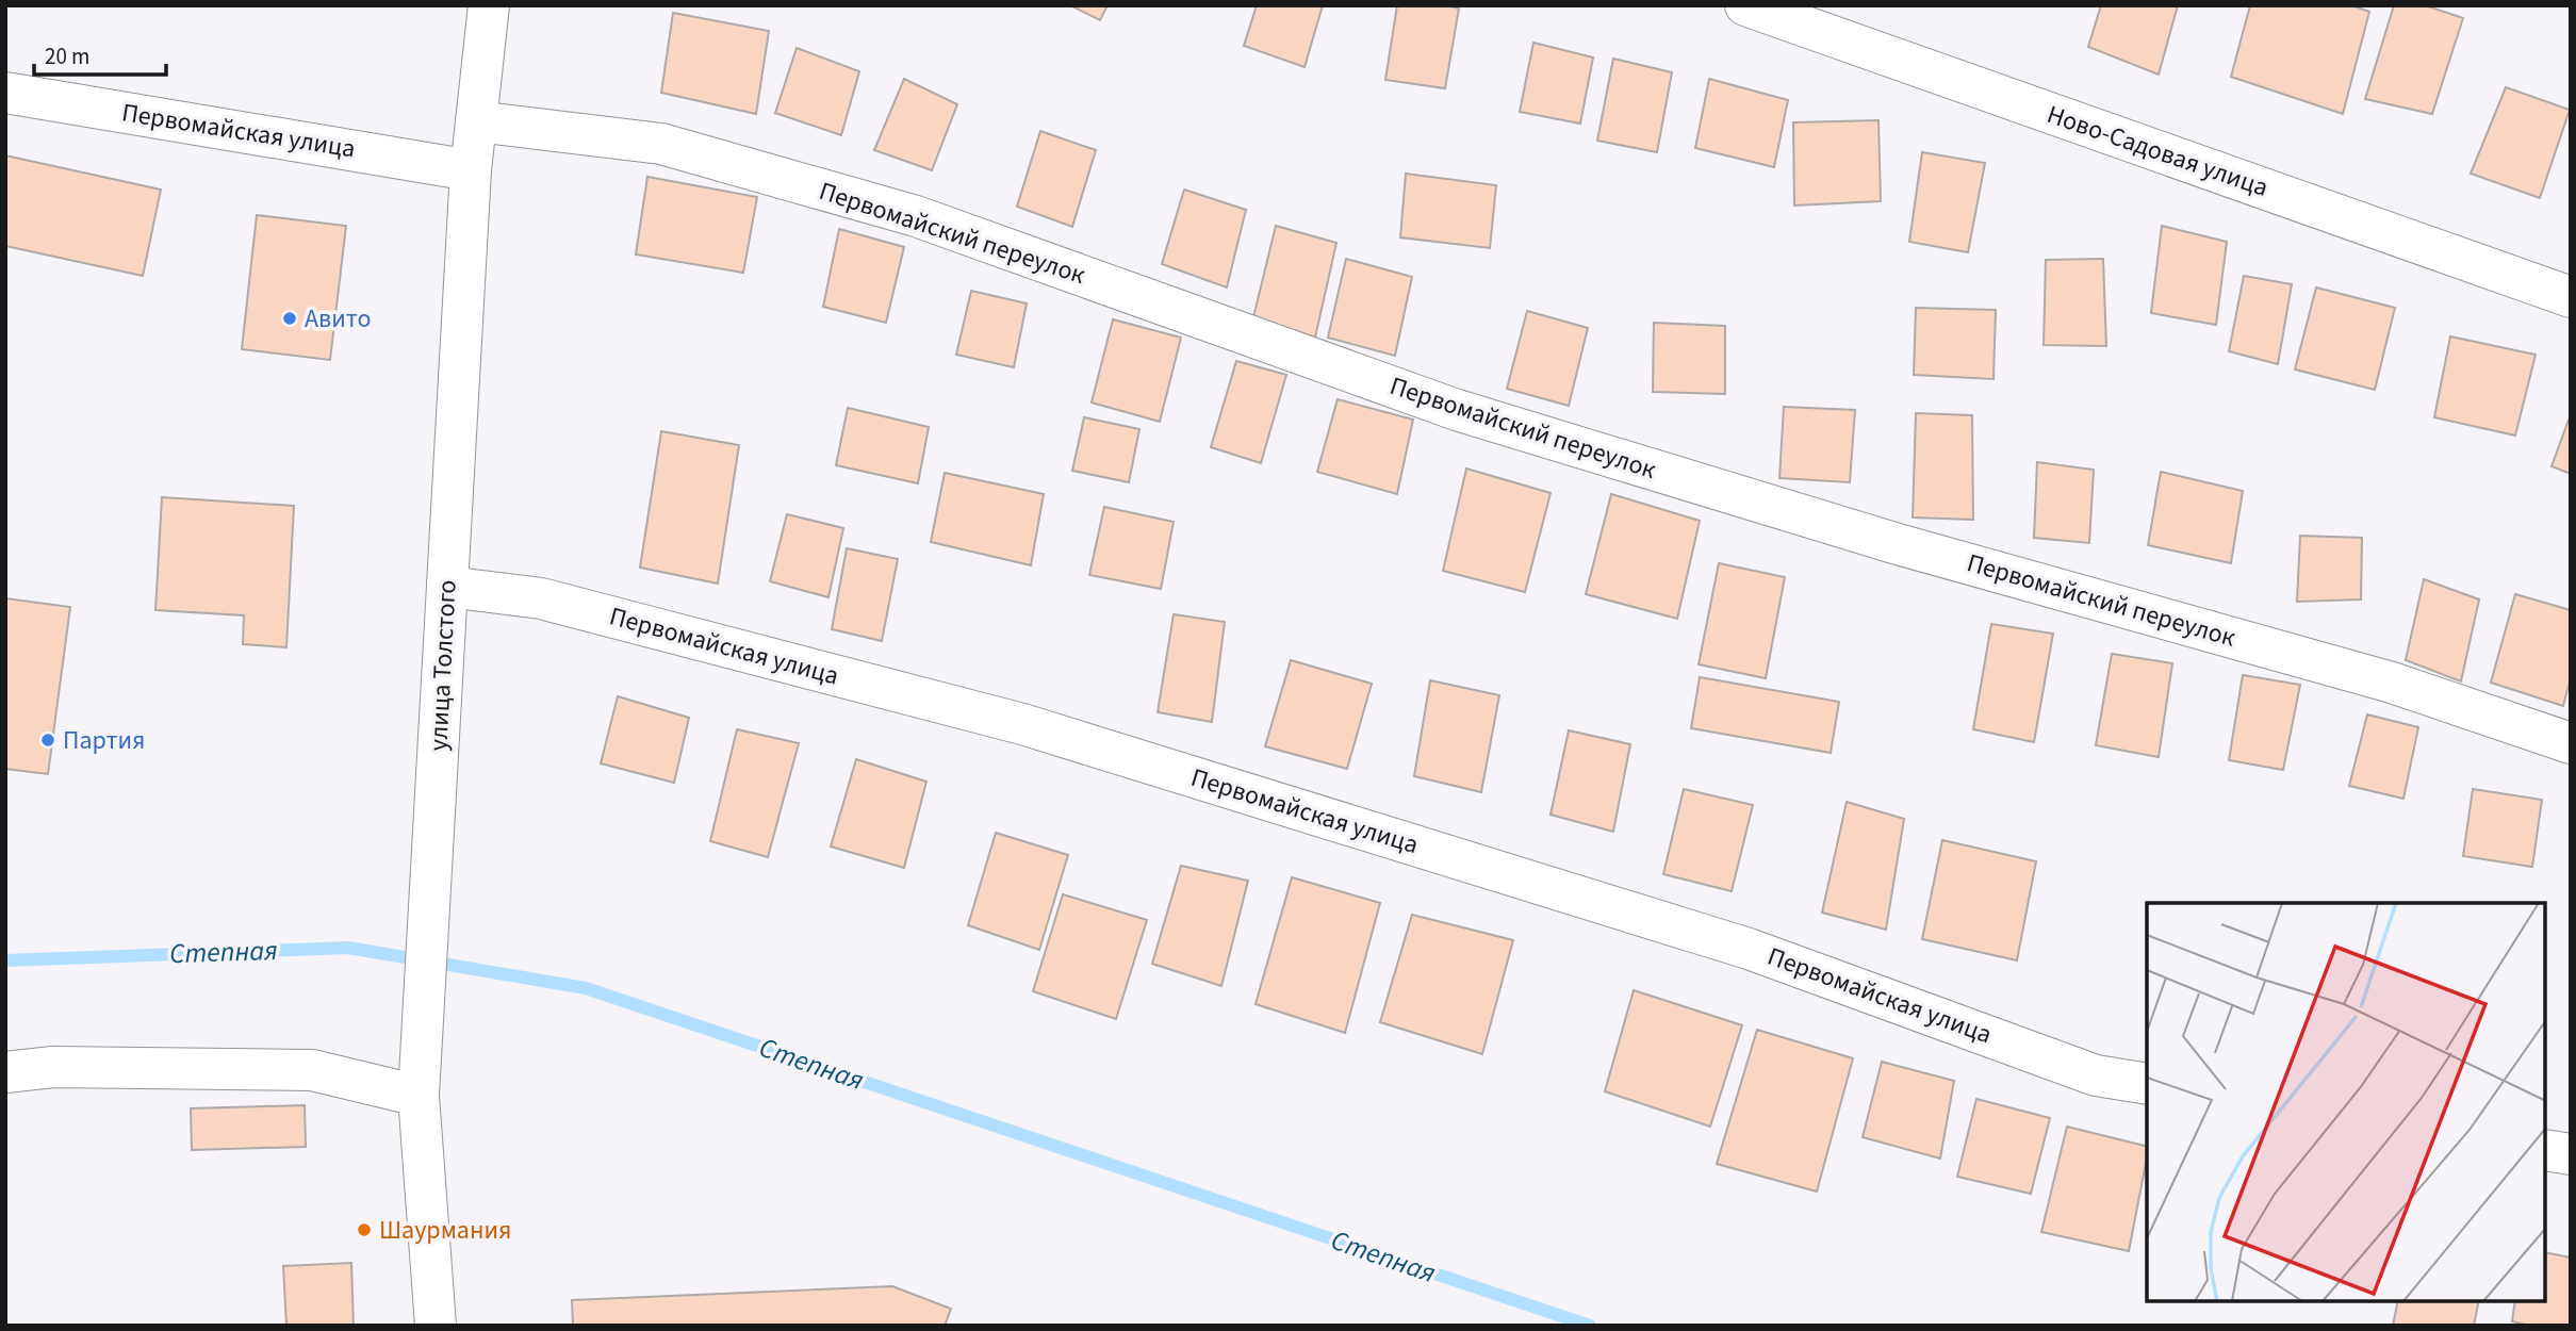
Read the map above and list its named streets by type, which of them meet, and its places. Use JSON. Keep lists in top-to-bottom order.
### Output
{
  "streets": {
    "street": [
      "Первомайская улица",
      "Ново-Садовая улица",
      "Первомайский переулок",
      "улица Толстого"
    ]
  },
  "crossings": [
    ["Первомайская улица", "улица Толстого"],
    ["Первомайский переулок", "улица Толстого"]
  ],
  "water": ["Степная"],
  "places": ["Авито", "Партия", "Шаурмания"],
  "scale_bar": "20 m"
}
